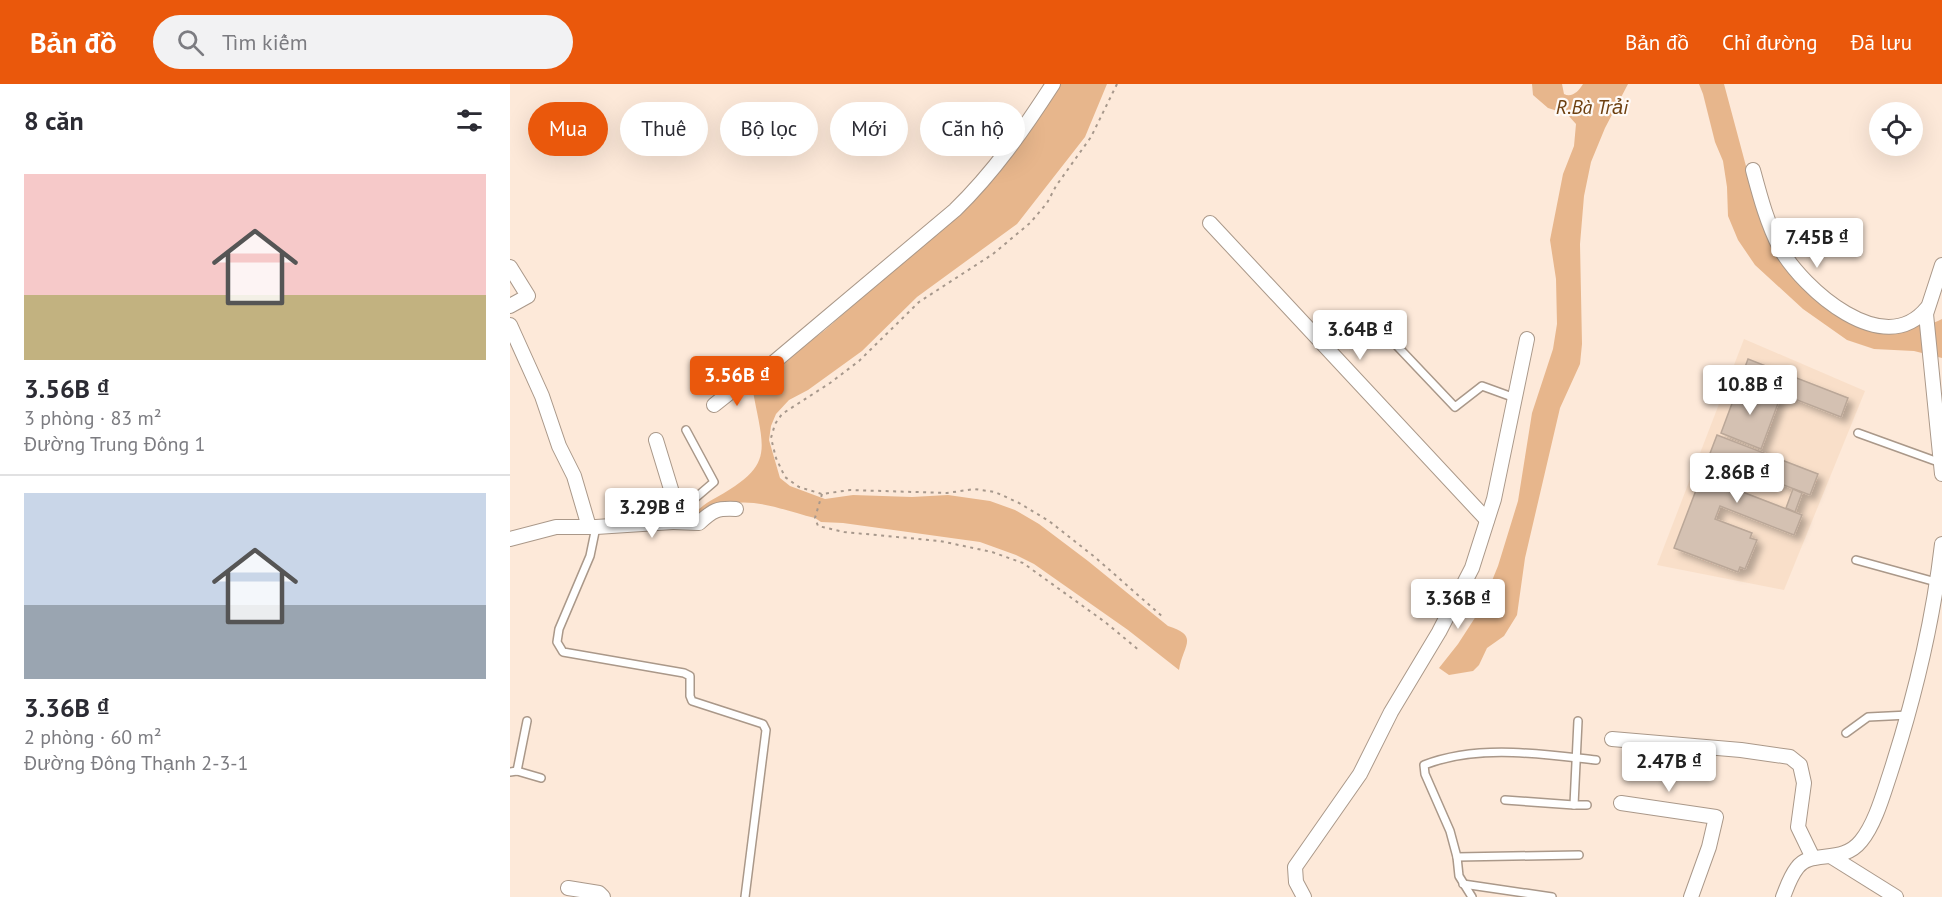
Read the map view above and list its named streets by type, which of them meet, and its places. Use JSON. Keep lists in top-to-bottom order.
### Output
{
  "water": ["R.Bà Trải"],
  "page": {
    "header": "Bản đồ",
    "search": "Tìm kiếm",
    "nav": ["Bản đồ", "Chỉ đường", "Đã lưu"],
    "heading": "8 căn",
    "chip": [
      "Mua",
      "Thuê",
      "Bộ lọc",
      "Mới",
      "Căn hộ"
    ],
    "list": [
      {
        "name": "3.56B ₫",
        "note": "3 phòng · 83 m² · Đường Trung Đông 1"
      },
      {
        "name": "3.36B ₫",
        "note": "2 phòng · 60 m² · Đường Đông Thạnh 2-3-1"
      }
    ],
    "price": [
      "7.45B ₫",
      "3.64B ₫",
      "3.56B ₫",
      "10.8B ₫",
      "2.86B ₫",
      "3.29B ₫",
      "3.36B ₫",
      "2.47B ₫"
    ]
  }
}
